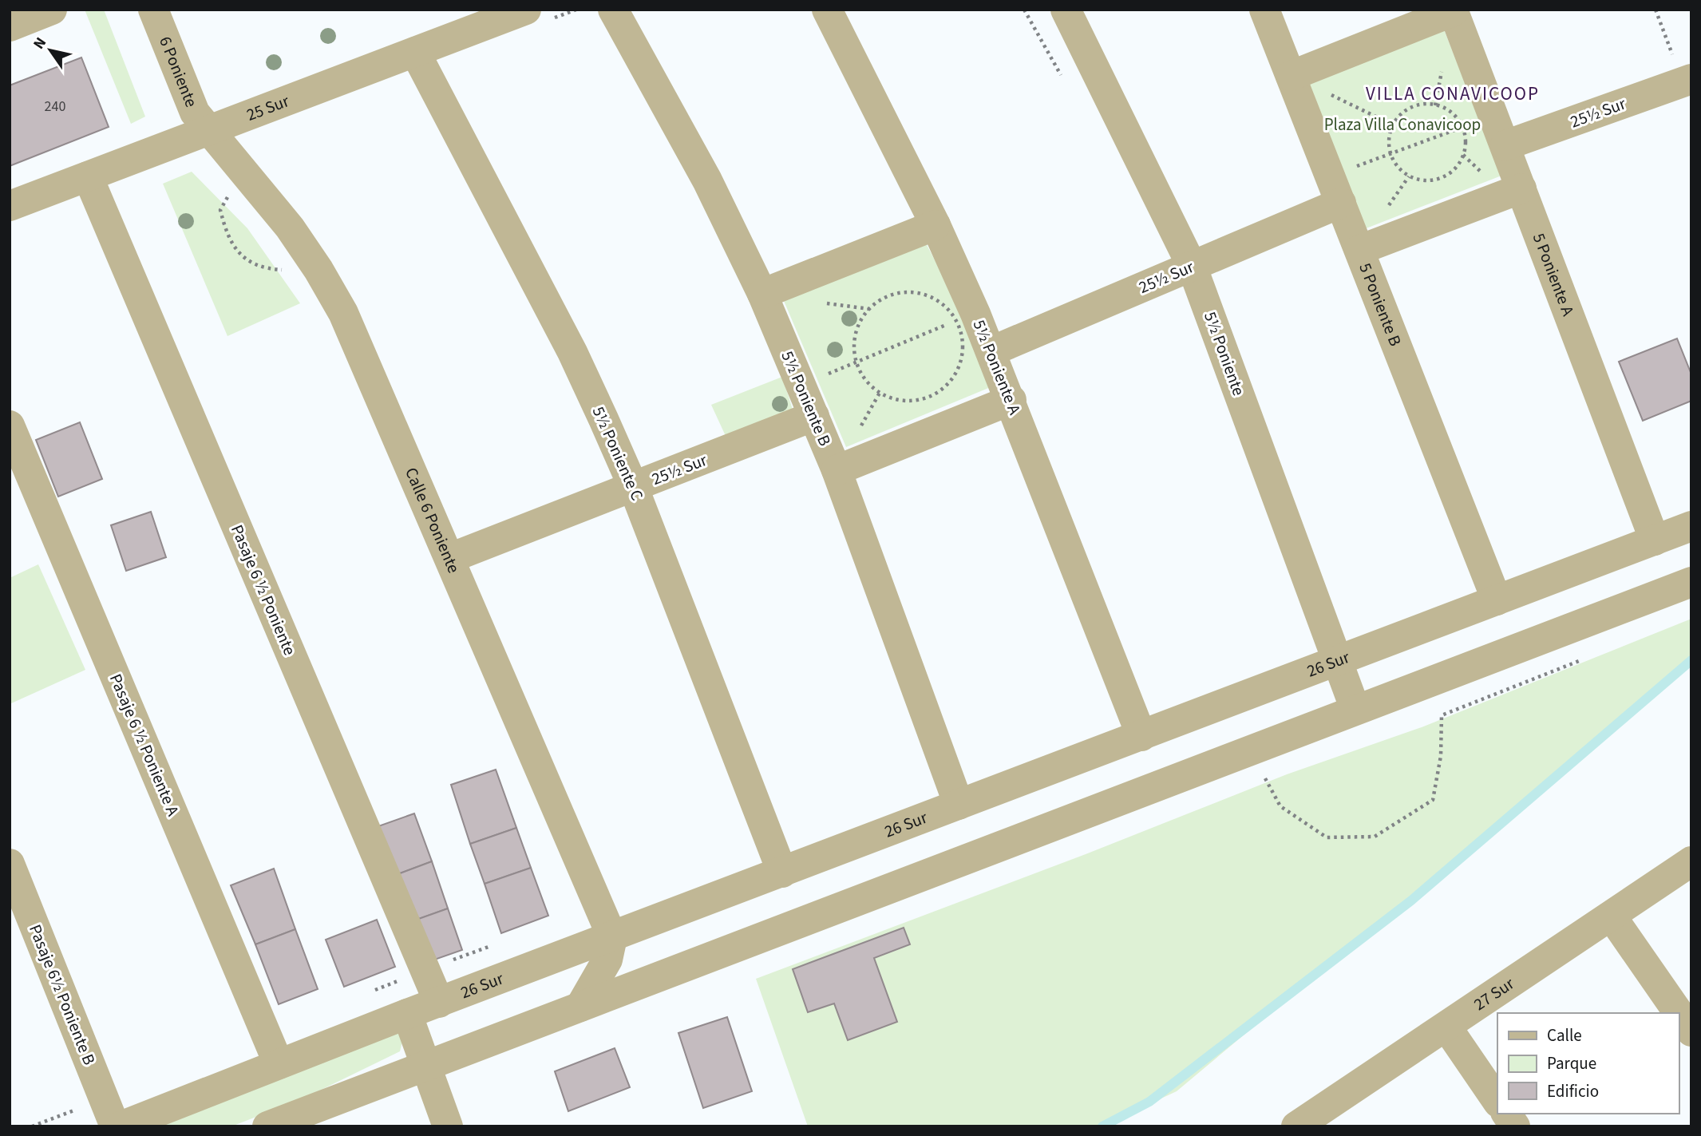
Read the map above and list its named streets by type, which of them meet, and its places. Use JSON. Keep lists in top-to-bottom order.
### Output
{
  "streets": {
    "street": [
      "6 Poniente",
      "25 Sur",
      "25½ Sur",
      "5 Poniente A",
      "5 Poniente B",
      "5½ Poniente",
      "5½ Poniente A",
      "5½ Poniente B",
      "5½ Poniente C",
      "Calle 6 Poniente",
      "Pasaje 6 ½ Poniente",
      "26 Sur",
      "Pasaje 6 ½ Poniente A",
      "Pasaje 6½ Poniente B",
      "27 Sur"
    ]
  },
  "crossings": [
    ["6 Poniente", "25 Sur"],
    ["6 Poniente", "Calle 6 Poniente"],
    ["25 Sur", "5½ Poniente C"],
    ["25 Sur", "Calle 6 Poniente"],
    ["25 Sur", "Pasaje 6 ½ Poniente"],
    ["25½ Sur", "5 Poniente A"],
    ["25½ Sur", "5 Poniente B"],
    ["25½ Sur", "5½ Poniente"],
    ["25½ Sur", "5½ Poniente A"],
    ["25½ Sur", "5½ Poniente B"],
    ["25½ Sur", "5½ Poniente C"],
    ["25½ Sur", "Calle 6 Poniente"],
    ["5 Poniente A", "26 Sur"],
    ["5 Poniente B", "26 Sur"],
    ["5½ Poniente", "26 Sur"],
    ["5½ Poniente A", "26 Sur"],
    ["5½ Poniente B", "26 Sur"],
    ["5½ Poniente C", "26 Sur"],
    ["Calle 6 Poniente", "26 Sur"],
    ["Pasaje 6 ½ Poniente", "26 Sur"],
    ["26 Sur", "Pasaje 6 ½ Poniente A"]
  ],
  "districts": ["VILLA CONAVICOOP"],
  "parks": ["Plaza Villa Conavicoop"],
  "house_numbers": ["240"],
  "legend": ["Calle", "Parque", "Edificio"],
  "north": "top left"
}
